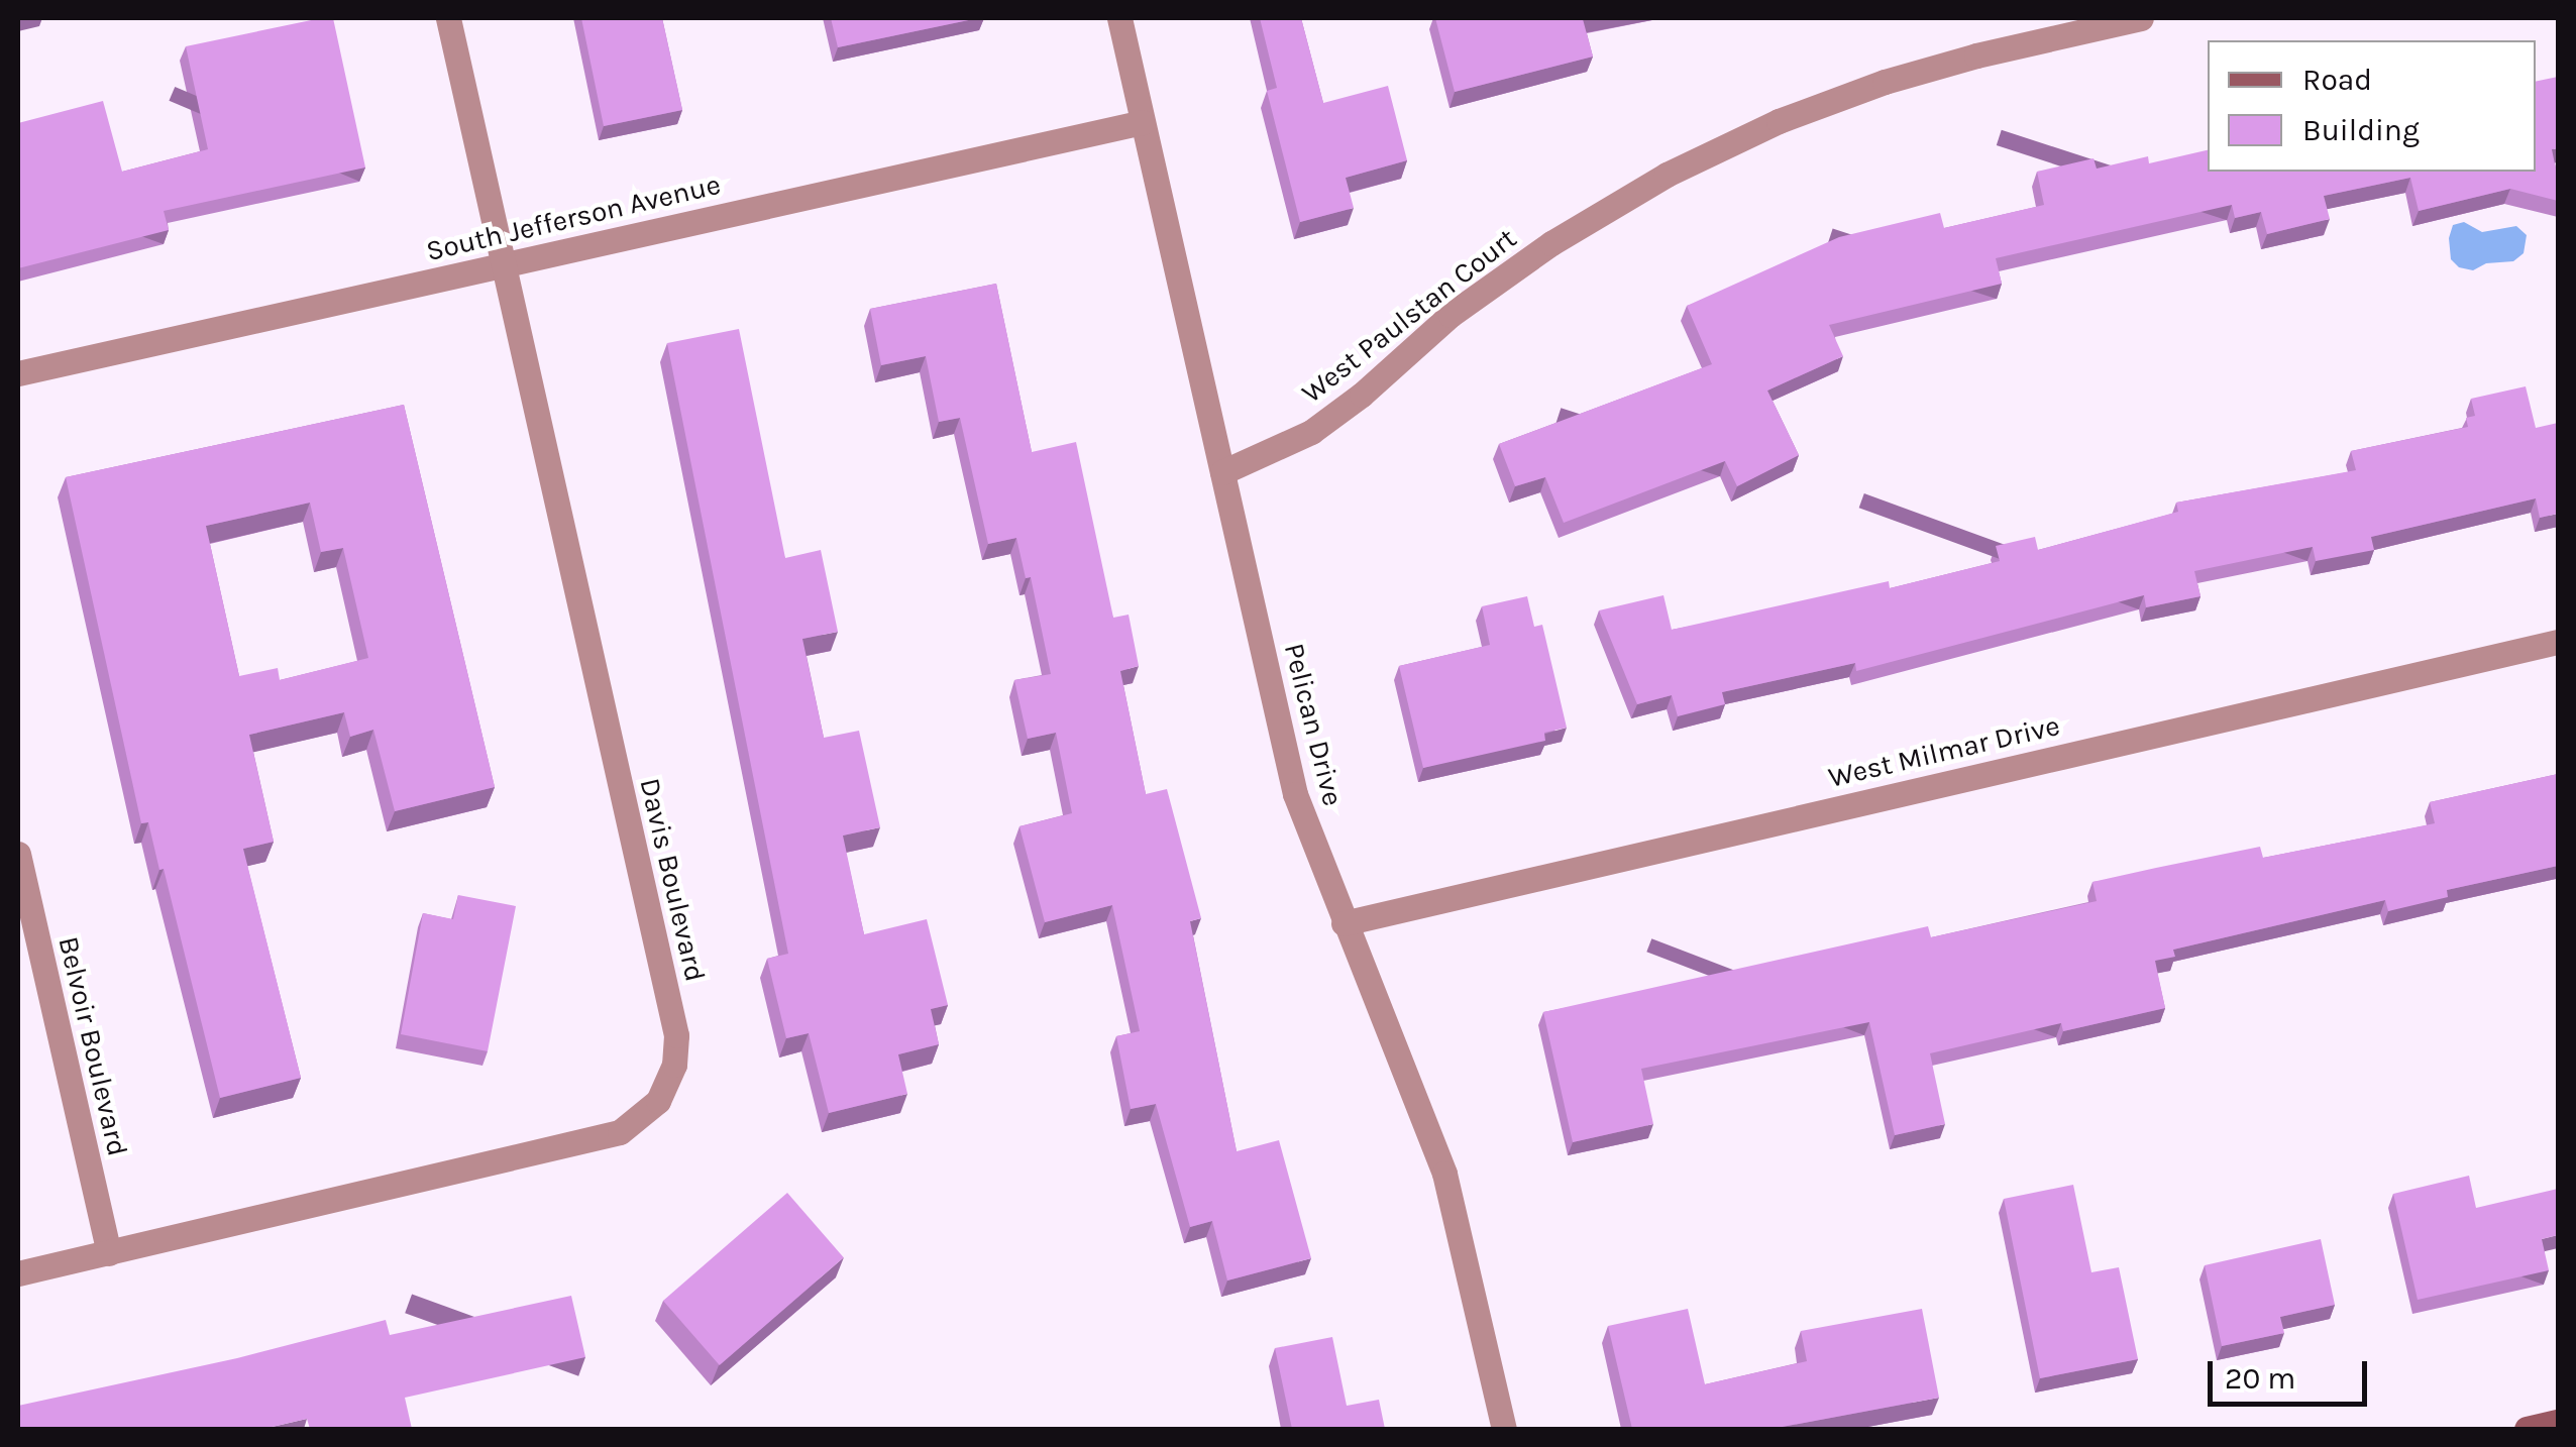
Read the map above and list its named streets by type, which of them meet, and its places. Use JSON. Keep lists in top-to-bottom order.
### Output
{
  "streets": {
    "street": [
      "South Jefferson Avenue",
      "West Paulstan Court",
      "Pelican Drive",
      "West Milmar Drive",
      "Davis Boulevard",
      "Belvoir Boulevard"
    ]
  },
  "crossings": [
    ["South Jefferson Avenue", "Pelican Drive"],
    ["South Jefferson Avenue", "Davis Boulevard"],
    ["West Paulstan Court", "Pelican Drive"],
    ["Pelican Drive", "West Milmar Drive"],
    ["Davis Boulevard", "Belvoir Boulevard"]
  ],
  "legend": ["Road", "Building"],
  "scale_bar": "20 m"
}
